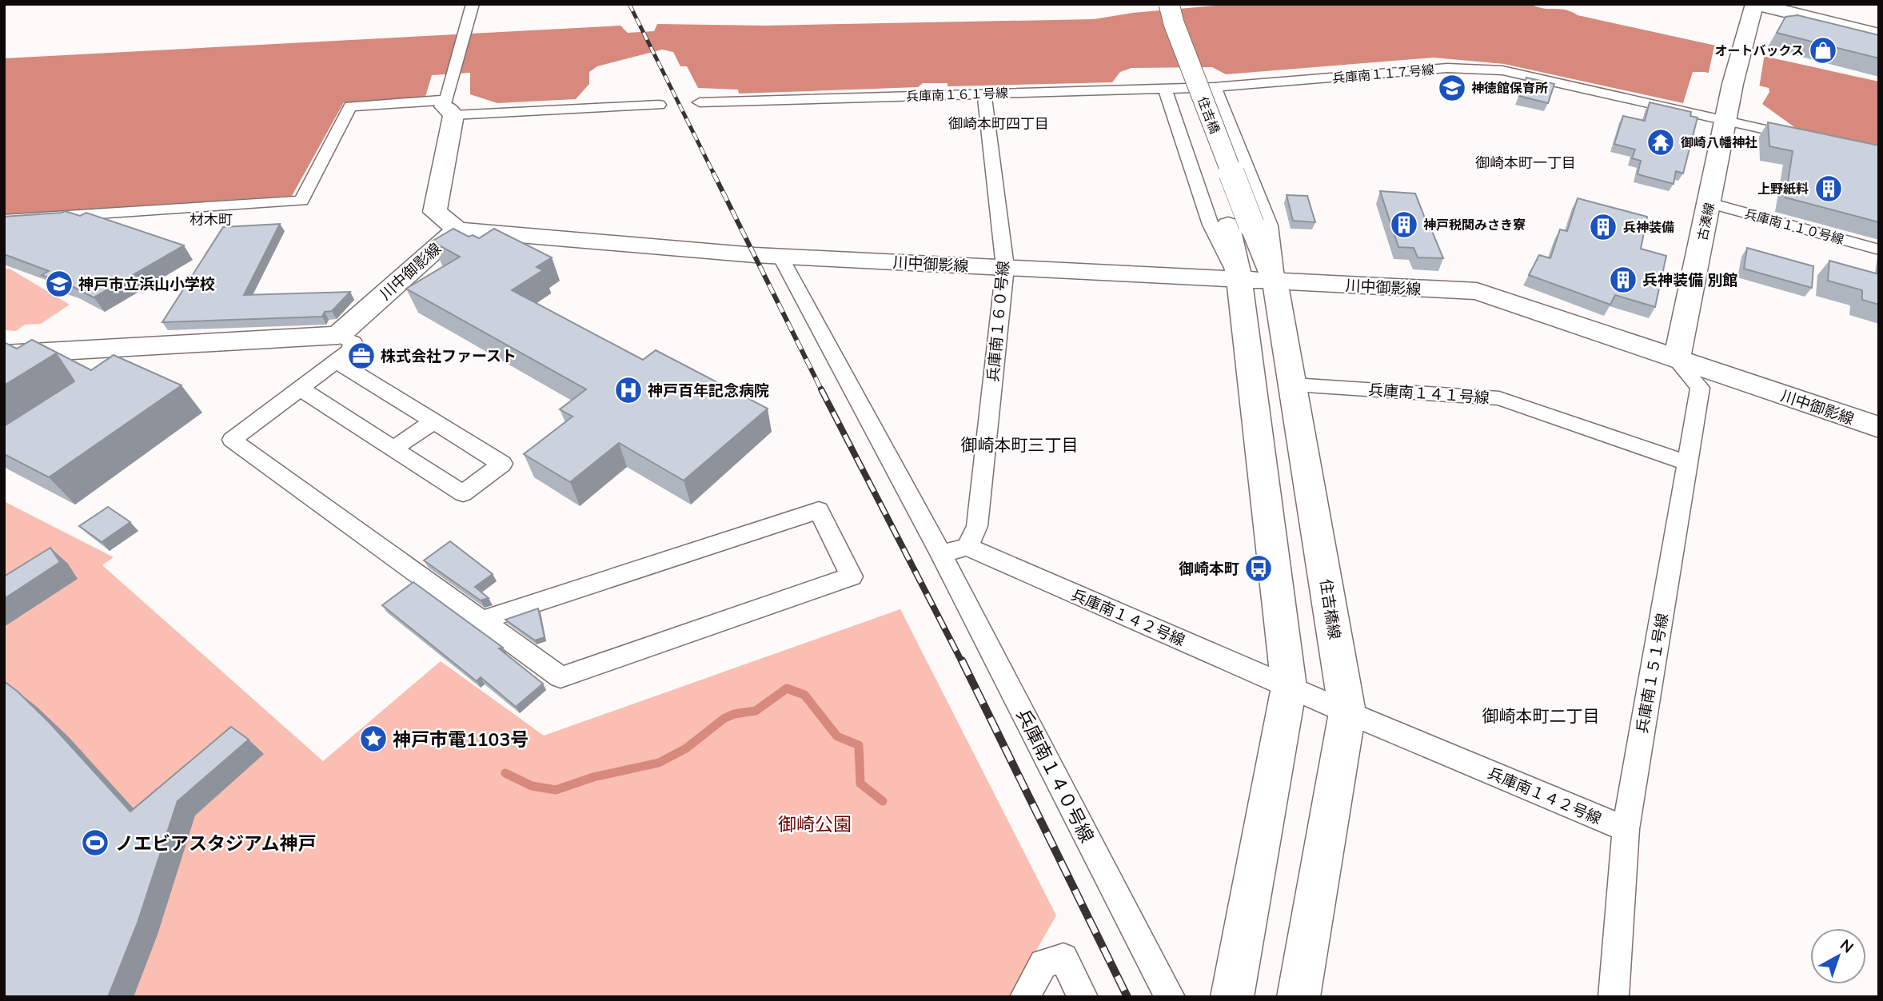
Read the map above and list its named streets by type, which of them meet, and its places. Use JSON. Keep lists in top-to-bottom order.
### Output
{
  "streets": {
    "street": [
      "兵庫南１１７号線",
      "兵庫南１６１号線",
      "住吉橋",
      "古湊線",
      "兵庫南１１０号線",
      "川中御影線",
      "兵庫南１６０号線",
      "兵庫南１４１号線",
      "住吉橋線",
      "兵庫南１４２号線",
      "兵庫南１５１号線",
      "兵庫南１４０号線"
    ]
  },
  "crossings": [
    ["兵庫南１１７号線", "兵庫南１６１号線"],
    ["兵庫南１１７号線", "古湊線"],
    ["兵庫南１６１号線", "兵庫南１６０号線"],
    ["住吉橋", "住吉橋線"],
    ["古湊線", "兵庫南１１０号線"],
    ["古湊線", "川中御影線"],
    ["古湊線", "兵庫南１５１号線"],
    ["川中御影線", "兵庫南１６０号線"],
    ["川中御影線", "住吉橋線"],
    ["川中御影線", "兵庫南１５１号線"],
    ["兵庫南１６０号線", "兵庫南１４２号線"],
    ["兵庫南１４１号線", "住吉橋線"],
    ["兵庫南１４１号線", "兵庫南１５１号線"],
    ["住吉橋線", "兵庫南１４２号線"],
    ["兵庫南１４２号線", "兵庫南１５１号線"]
  ],
  "districts": [
    "御崎本町四丁目",
    "御崎本町一丁目",
    "材木町",
    "御崎本町三丁目",
    "御崎本町二丁目"
  ],
  "parks": ["御崎公園"],
  "places": {
    "shop": ["オートバックス"],
    "school or university": ["神徳館保育所", "神戸市立浜山小学校"],
    "temple": ["御崎八幡神社"],
    "building": [
      "上野紙料",
      "神戸税関みさき寮",
      "兵神装備",
      "兵神装備 別館"
    ],
    "office": ["株式会社ファースト"],
    "hospital": ["神戸百年記念病院"],
    "bus stop": ["御崎本町"],
    "place": ["神戸市電1103号"],
    "sports": ["ノエビアスタジアム神戸"]
  },
  "north": "top right"
}
